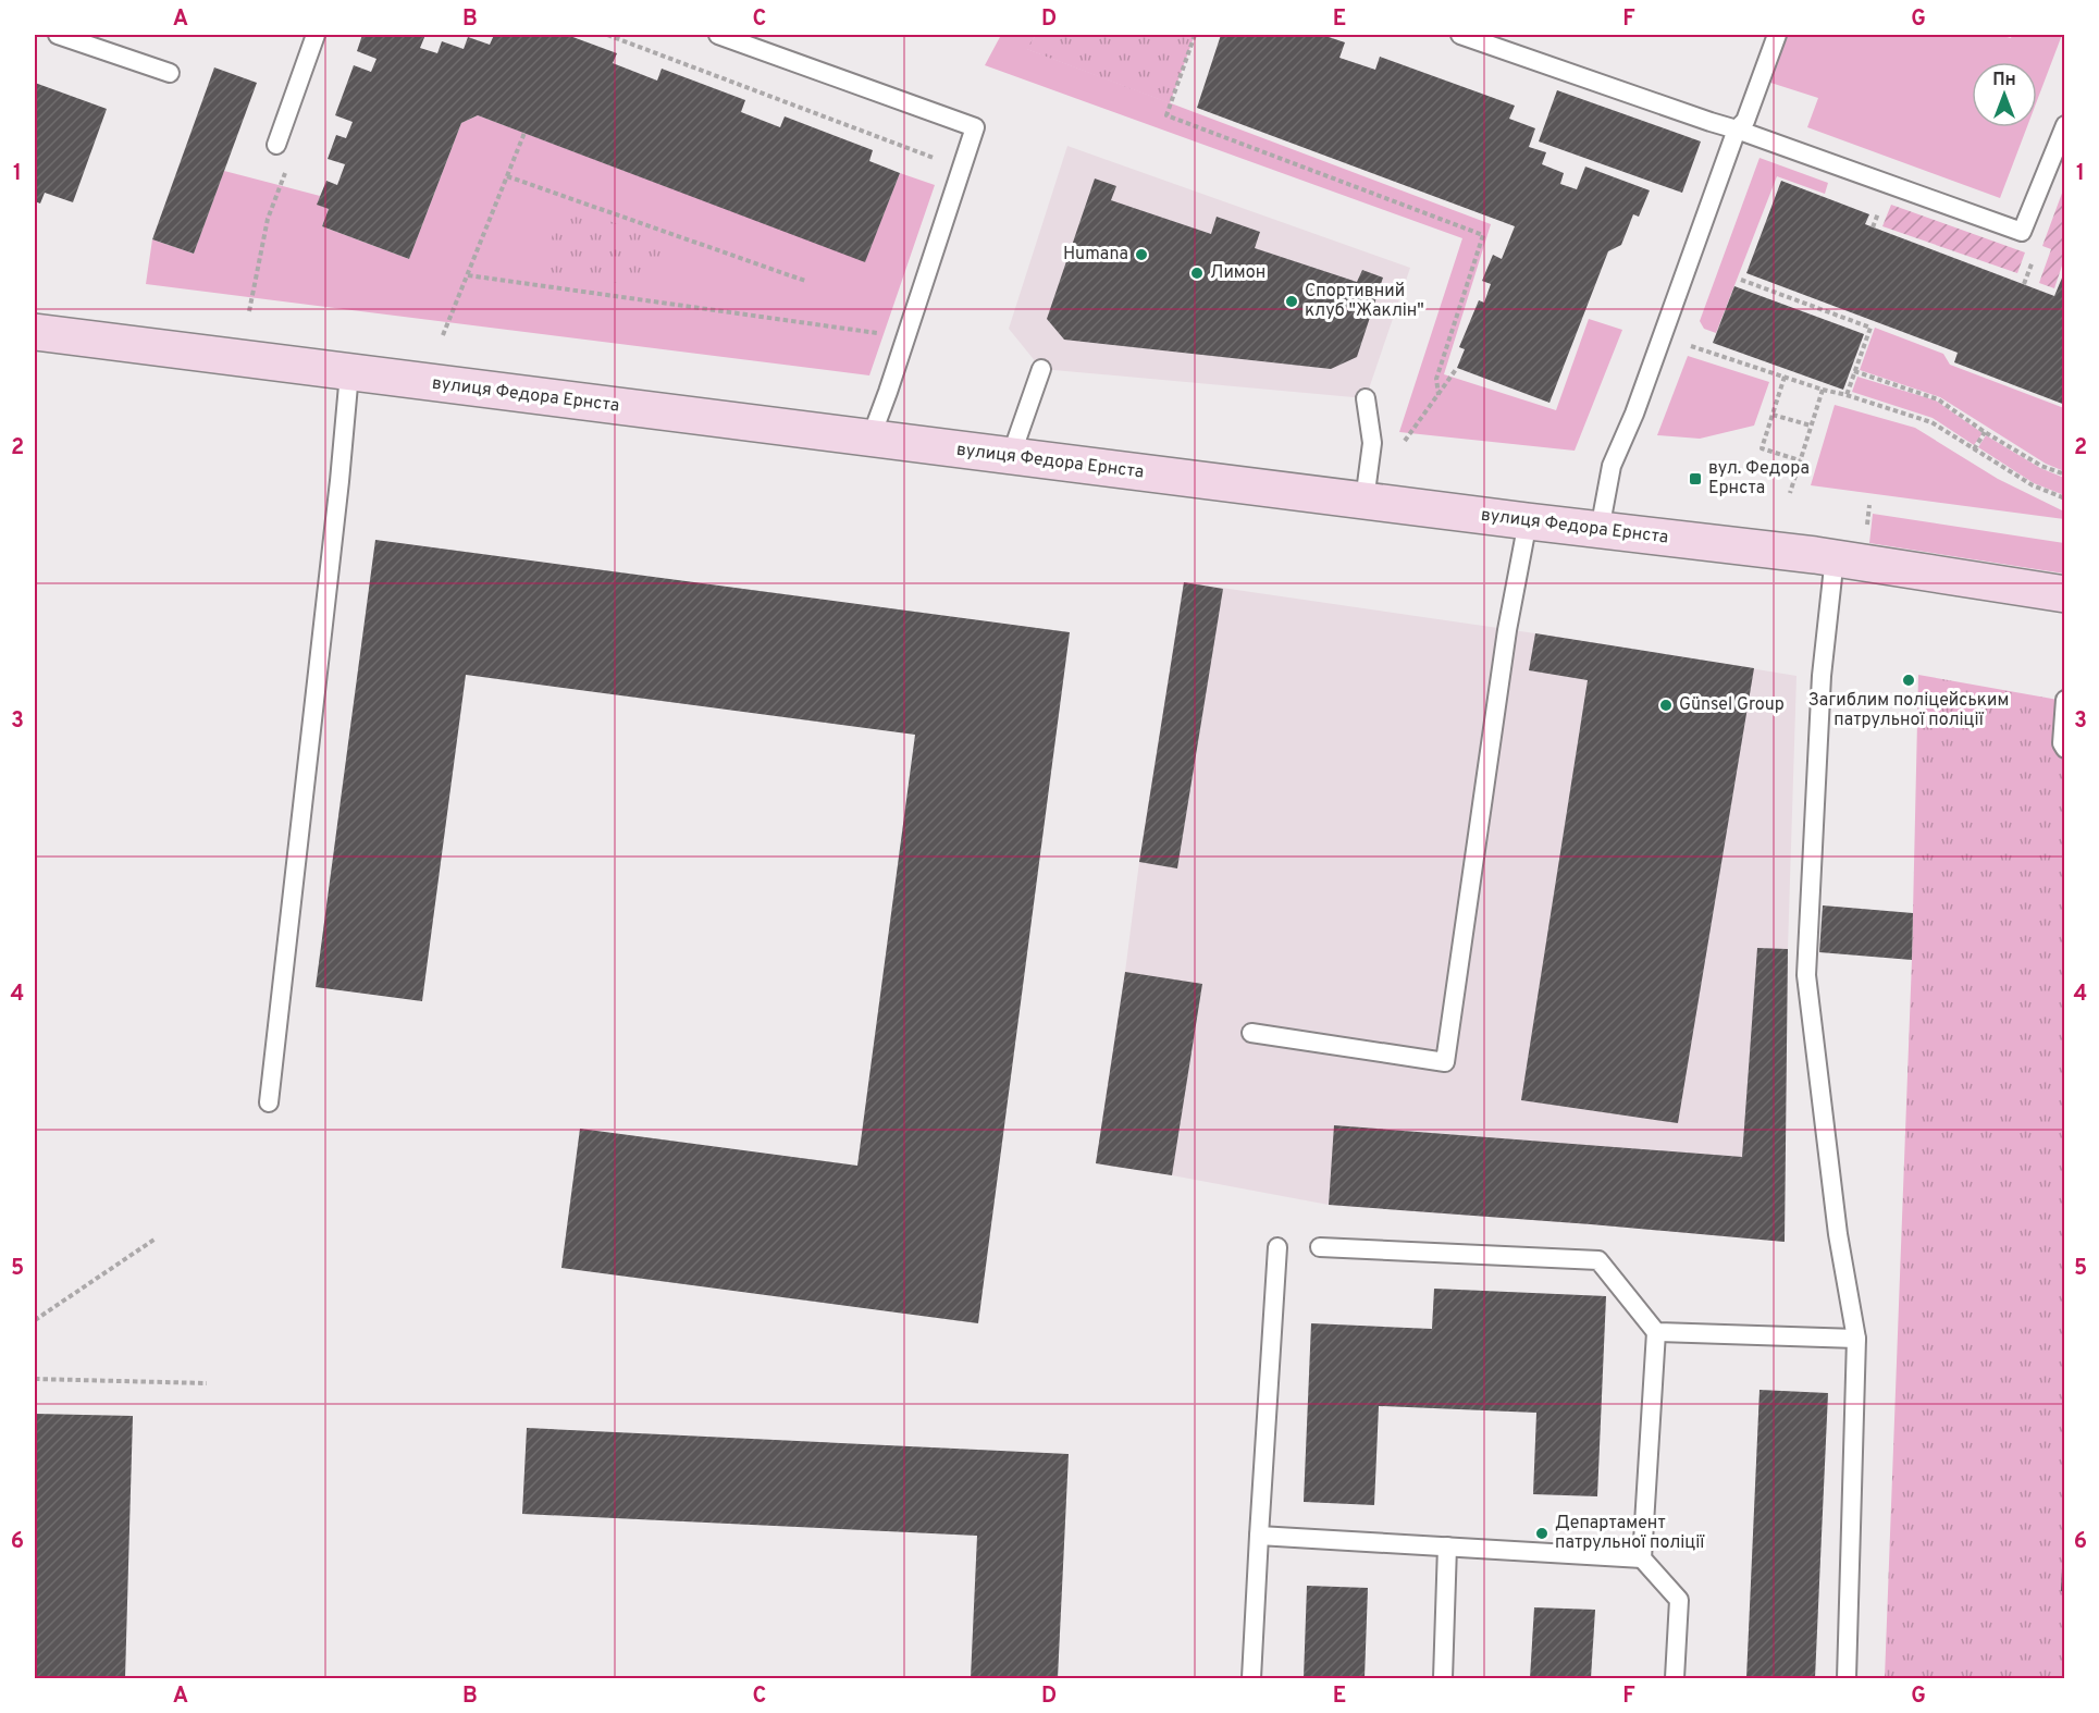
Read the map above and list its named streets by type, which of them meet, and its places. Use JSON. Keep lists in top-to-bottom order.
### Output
{
  "streets": {
    "street": ["вулиця Федора Ернста"]
  },
  "places": {
    "other": [
      "Humana",
      "Лимон",
      "Спортивний клуб \"Жаклін\"",
      "Загиблим поліцейським патрульної поліції",
      "Günsel Group",
      "Департамент патрульної поліції"
    ],
    "transit": ["вул. Федора Ернста"]
  },
  "north": "top",
  "grid": {
    "columns": [
      "A",
      "B",
      "C",
      "D",
      "E",
      "F",
      "G"
    ],
    "rows": [
      "1",
      "2",
      "3",
      "4",
      "5",
      "6"
    ]
  }
}
